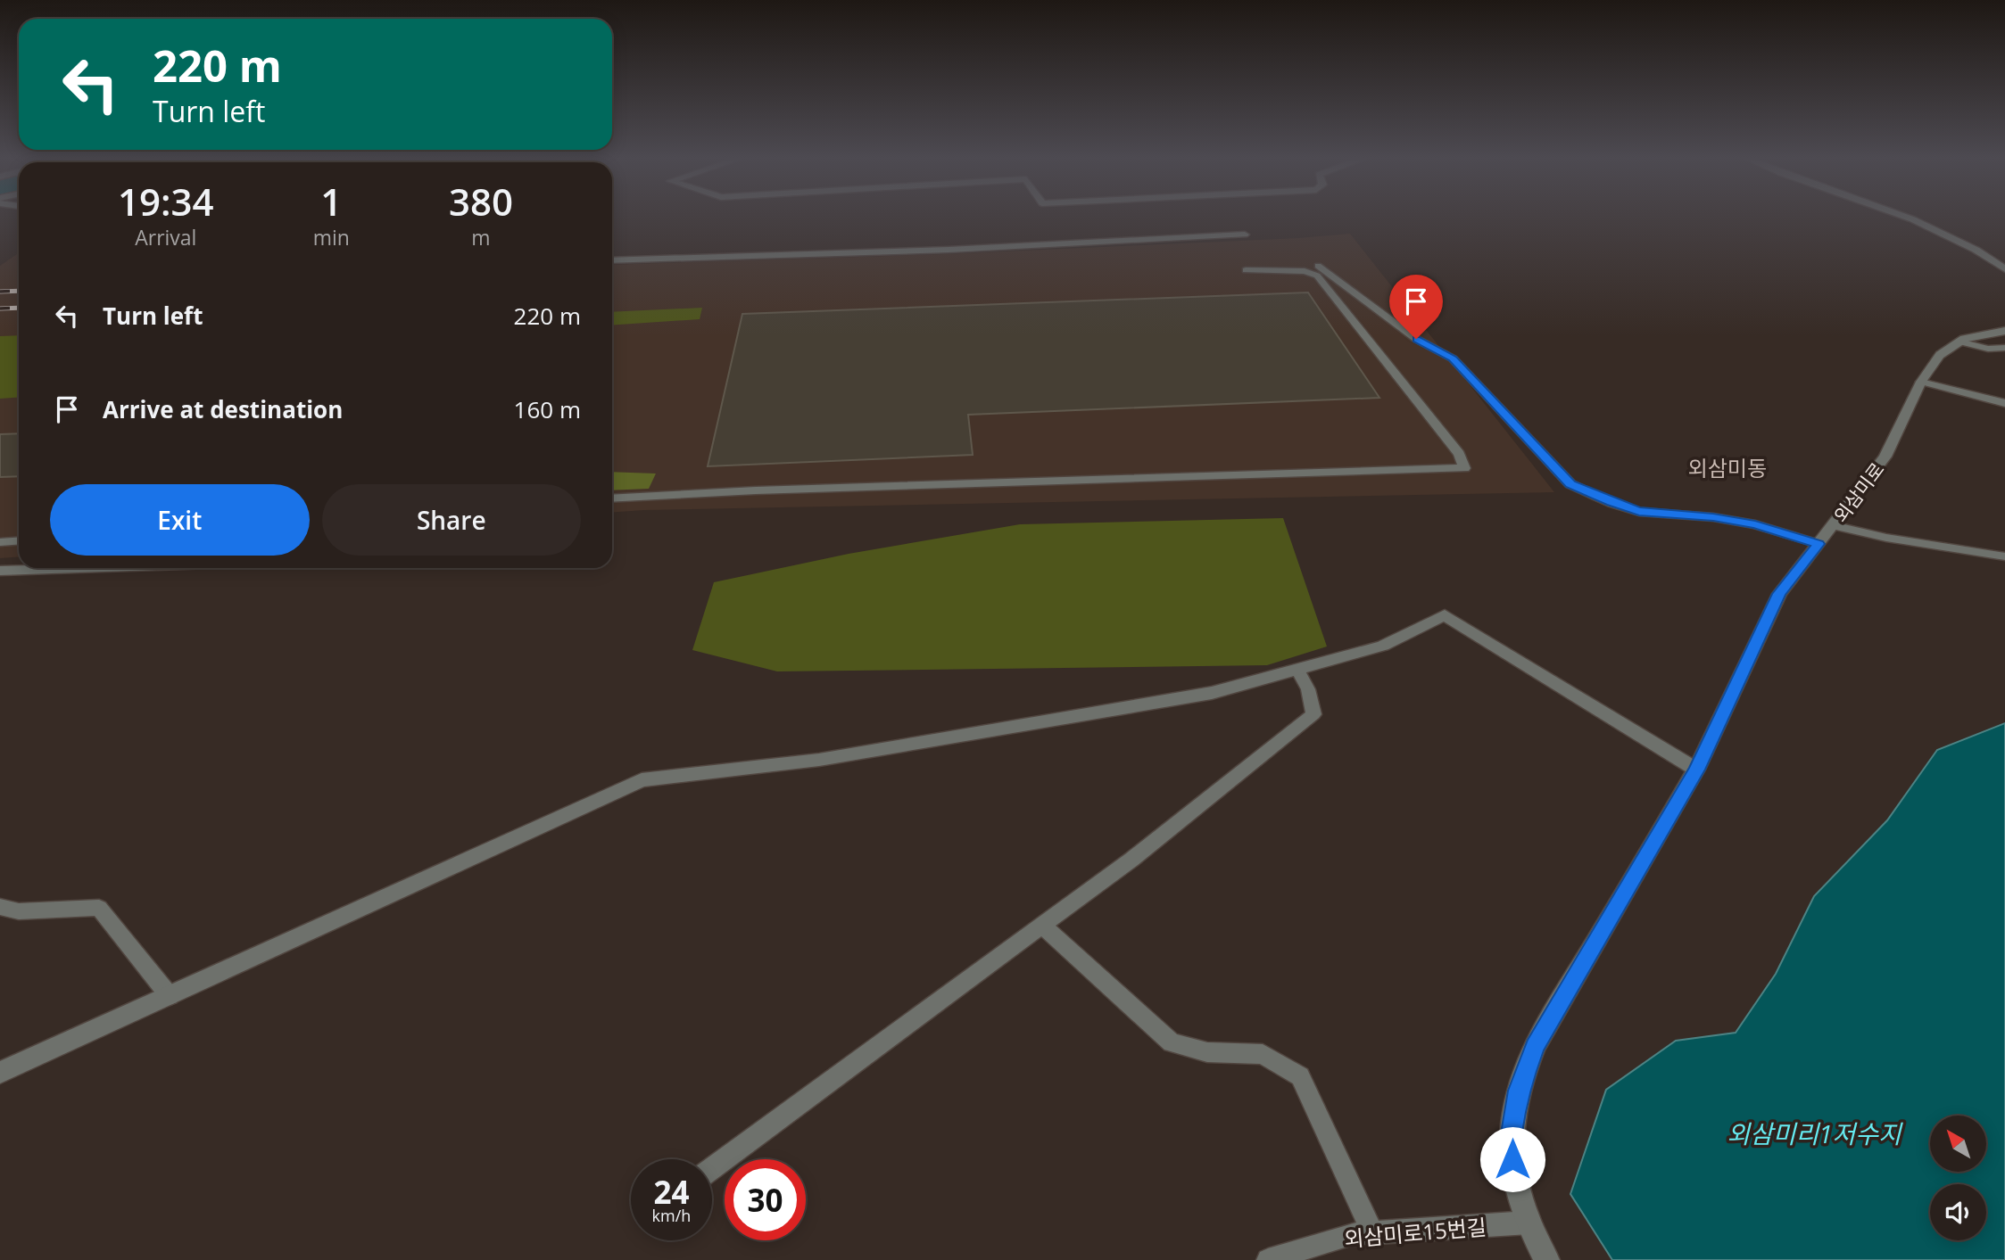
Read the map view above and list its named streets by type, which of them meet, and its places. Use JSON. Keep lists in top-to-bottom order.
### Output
{
  "streets": {
    "street": ["외삼미로"],
    "lane": ["외삼미로15번길"]
  },
  "crossings": [
    ["외삼미로", "외삼미로15번길"]
  ],
  "districts": ["외삼미동"],
  "water": ["외삼미리1저수지"],
  "north": "top left",
  "page": {
    "turn": ["220 m", "Turn left"],
    "eta": [
      "19:34",
      "Arrival",
      "1",
      "min",
      "380",
      "m"
    ],
    "list": [
      {
        "name": "Turn left",
        "value": "220 m"
      },
      {
        "name": "Arrive at destination",
        "value": "160 m"
      }
    ],
    "buttons": ["Exit", "Share"],
    "speed": "24 km/h",
    "limit": "30"
  }
}
